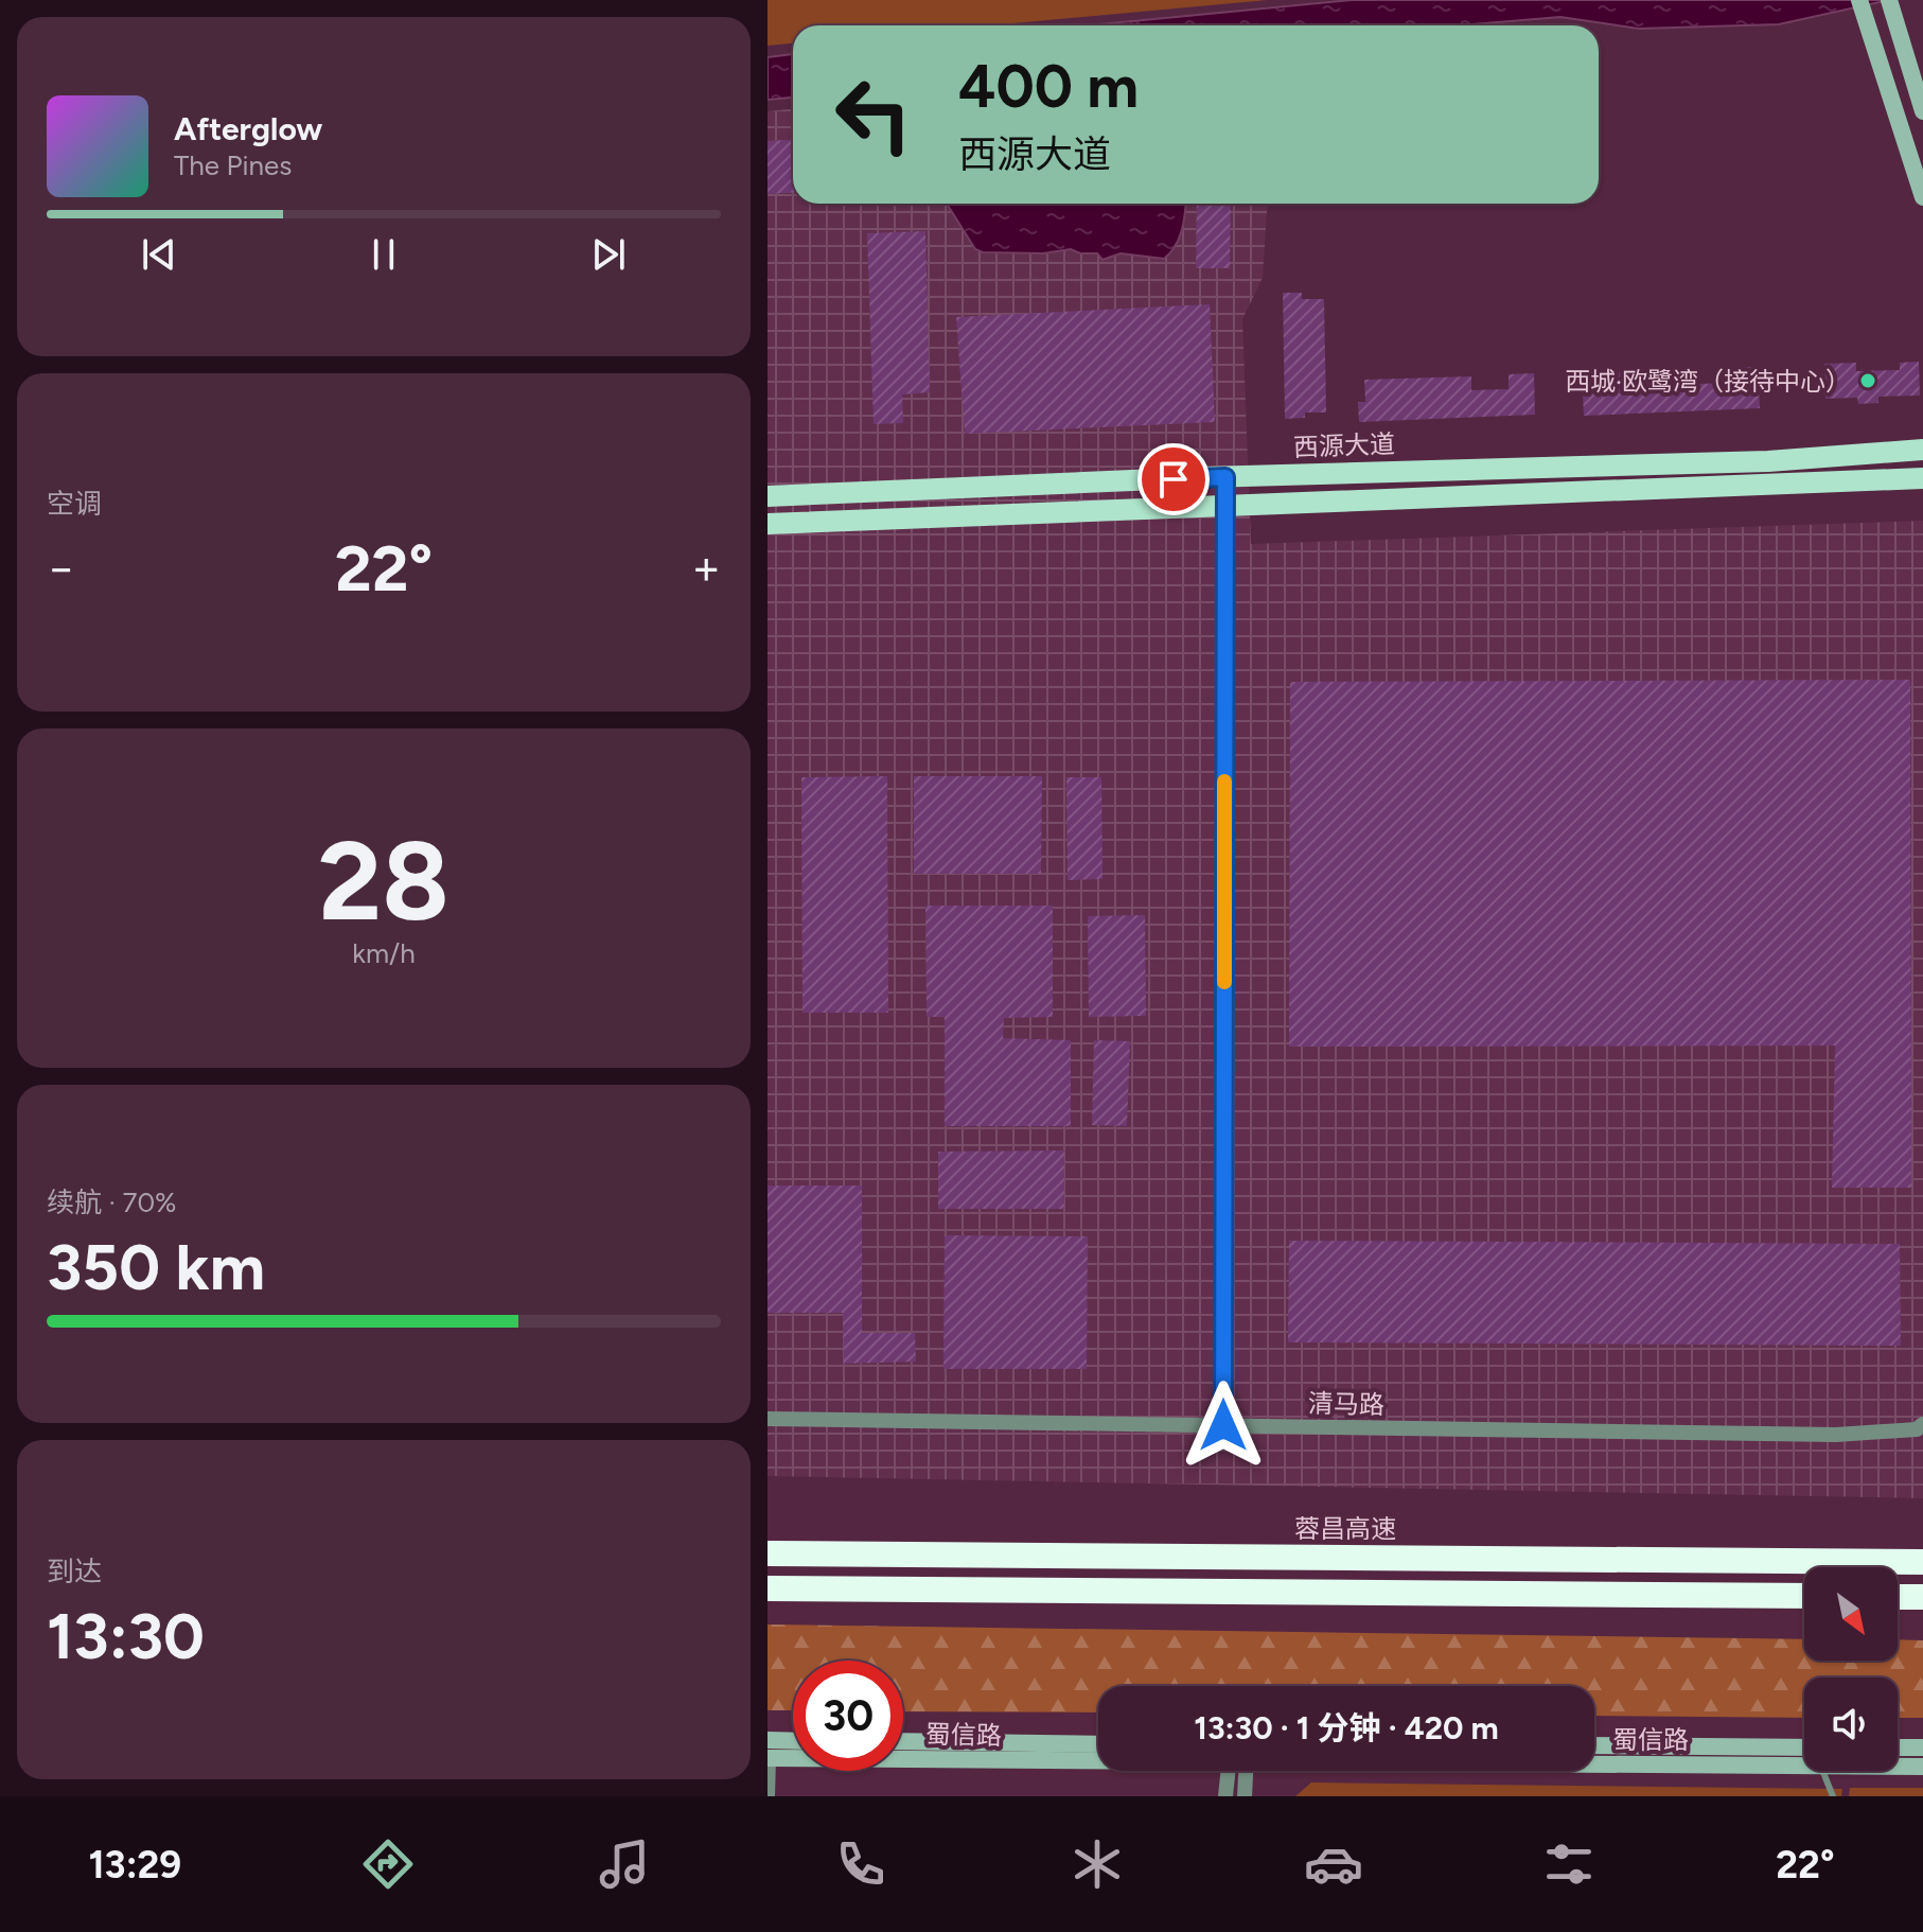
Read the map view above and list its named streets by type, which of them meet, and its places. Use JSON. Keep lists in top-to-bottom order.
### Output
{
  "streets": {
    "highway": ["蓉昌高速"],
    "main road": ["西源大道", "蜀信路"],
    "street": ["清马路"]
  },
  "places": ["西城·欧鹭湾（接待中心）"],
  "north": "bottom right",
  "page": {
    "turn": ["400 m", "西源大道"],
    "song": ["Afterglow", "The Pines"],
    "tile": [
      "空调",
      ["28", "km/h"],
      ["续航 · 70%", "350 km"],
      ["到达", "13:30"]
    ],
    "heat": ["−", "22°", "+"],
    "limit": "30",
    "trip": "13:30 · 1 分钟 · 420 m",
    "tabs": ["13:29", "22°"]
  }
}
